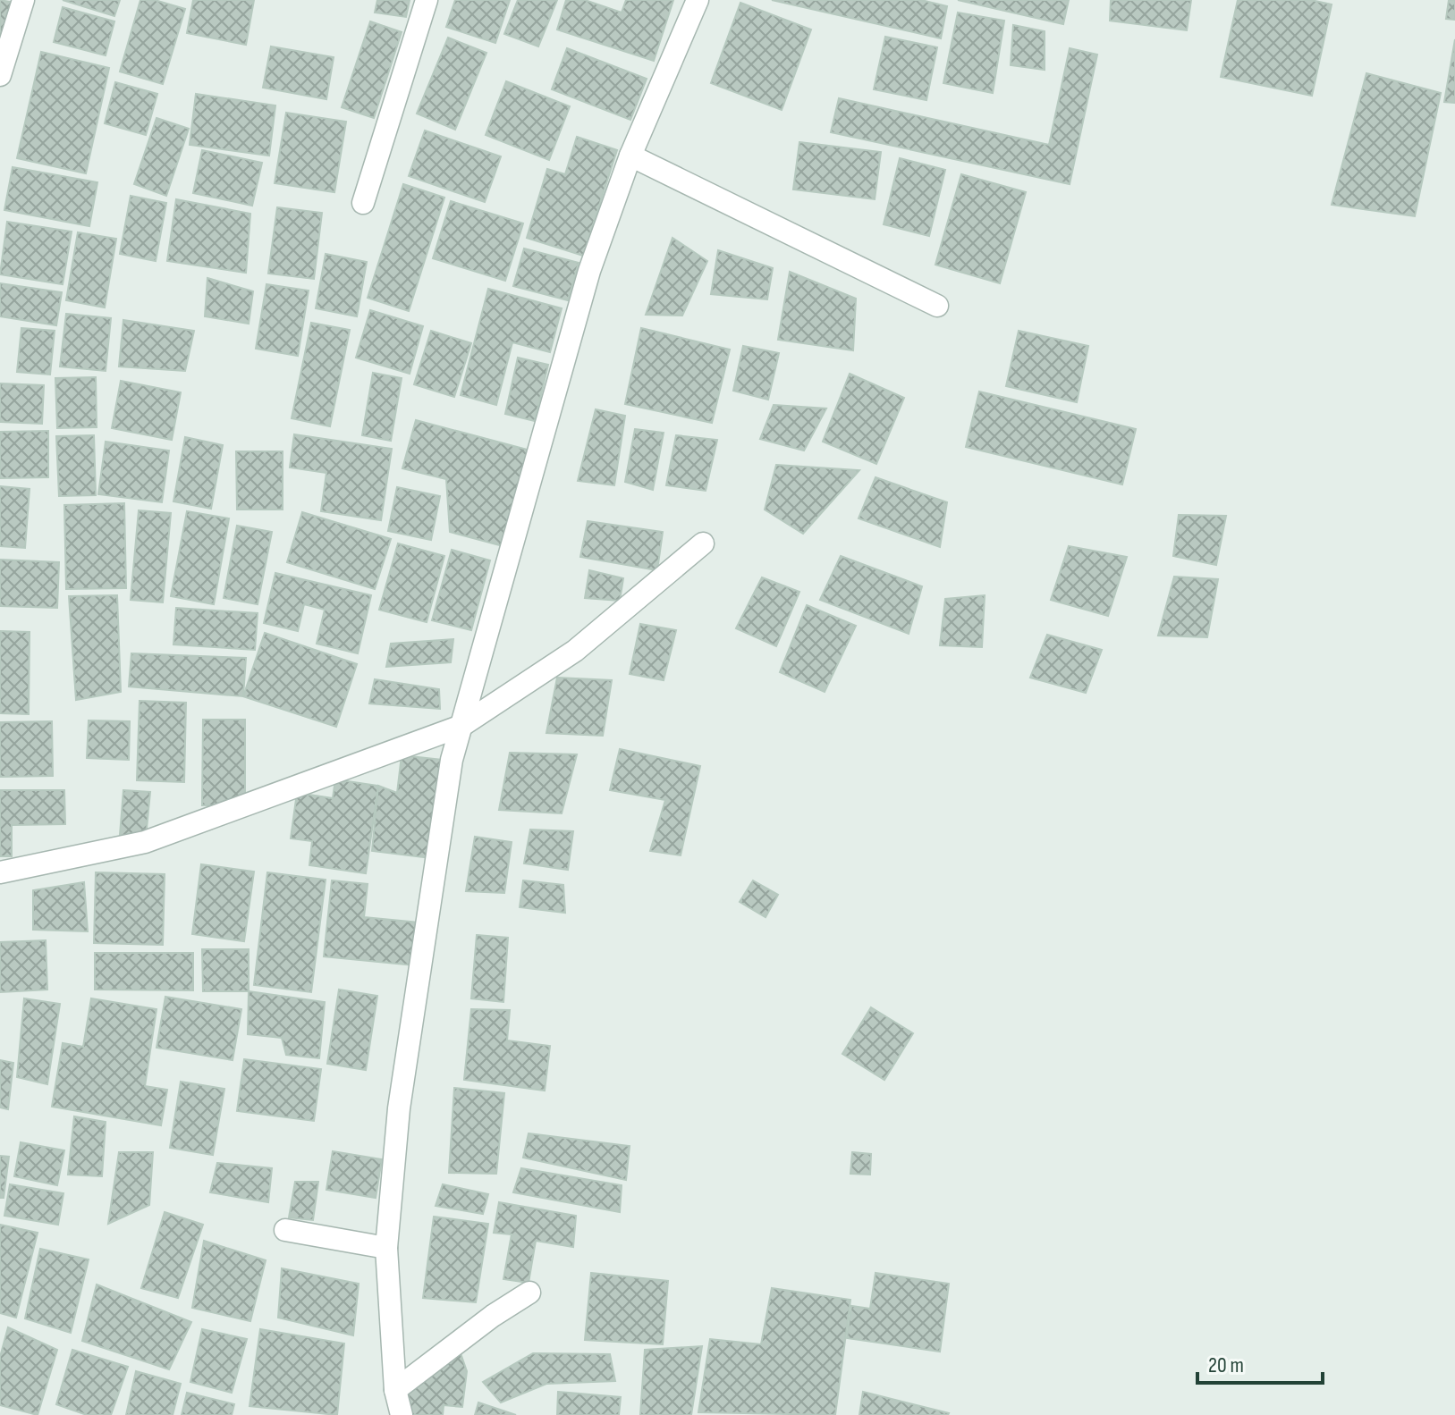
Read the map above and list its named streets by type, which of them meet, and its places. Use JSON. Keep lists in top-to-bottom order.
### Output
{
  "scale_bar": "20 m"
}
